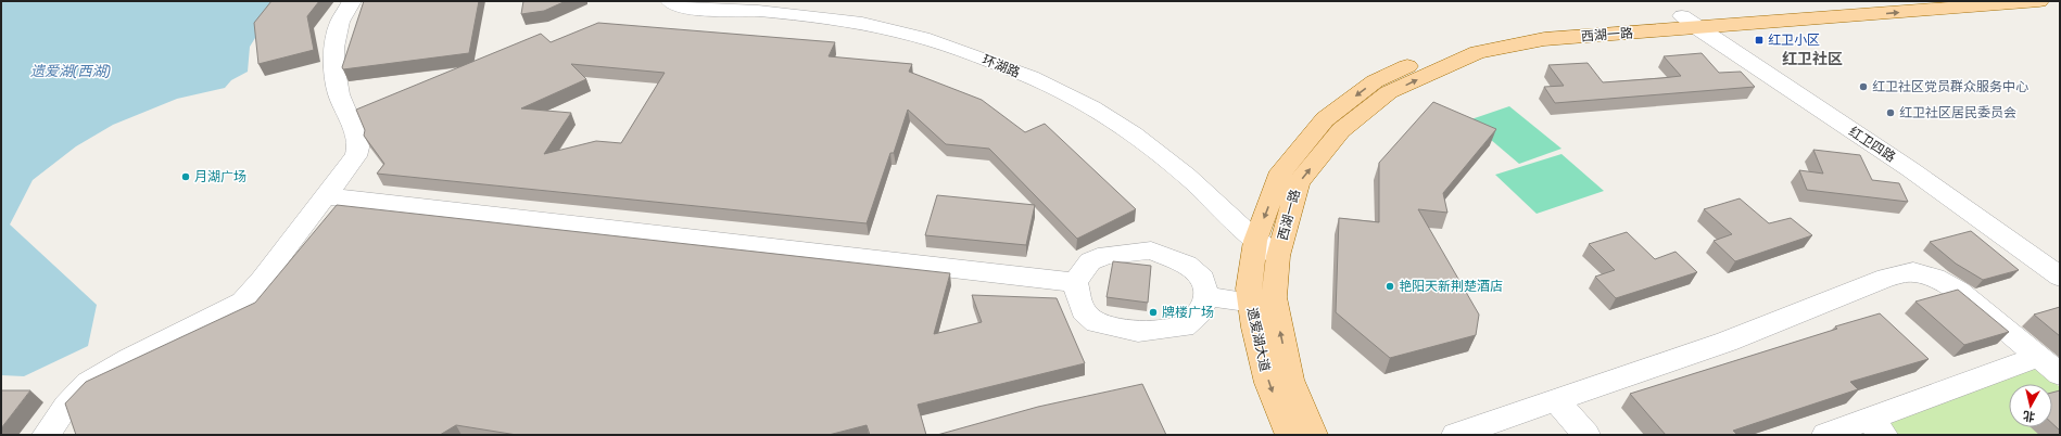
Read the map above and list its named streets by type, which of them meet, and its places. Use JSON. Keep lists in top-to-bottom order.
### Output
{
  "streets": {
    "main road": ["西湖一路", "遗爱湖大道"],
    "street": ["环湖路", "红卫四路"]
  },
  "crossings": [
    ["西湖一路", "环湖路"],
    ["西湖一路", "红卫四路"],
    ["西湖一路", "遗爱湖大道"],
    ["环湖路", "遗爱湖大道"]
  ],
  "districts": ["红卫社区"],
  "water": ["遗爱湖(西湖)"],
  "places": {
    "transit": ["红卫小区"],
    "other": [
      "红卫社区党员群众服务中心",
      "红卫社区居民委员会",
      "月湖广场",
      "艳阳天新荆楚酒店",
      "牌楼广场"
    ]
  },
  "north": "bottom"
}
